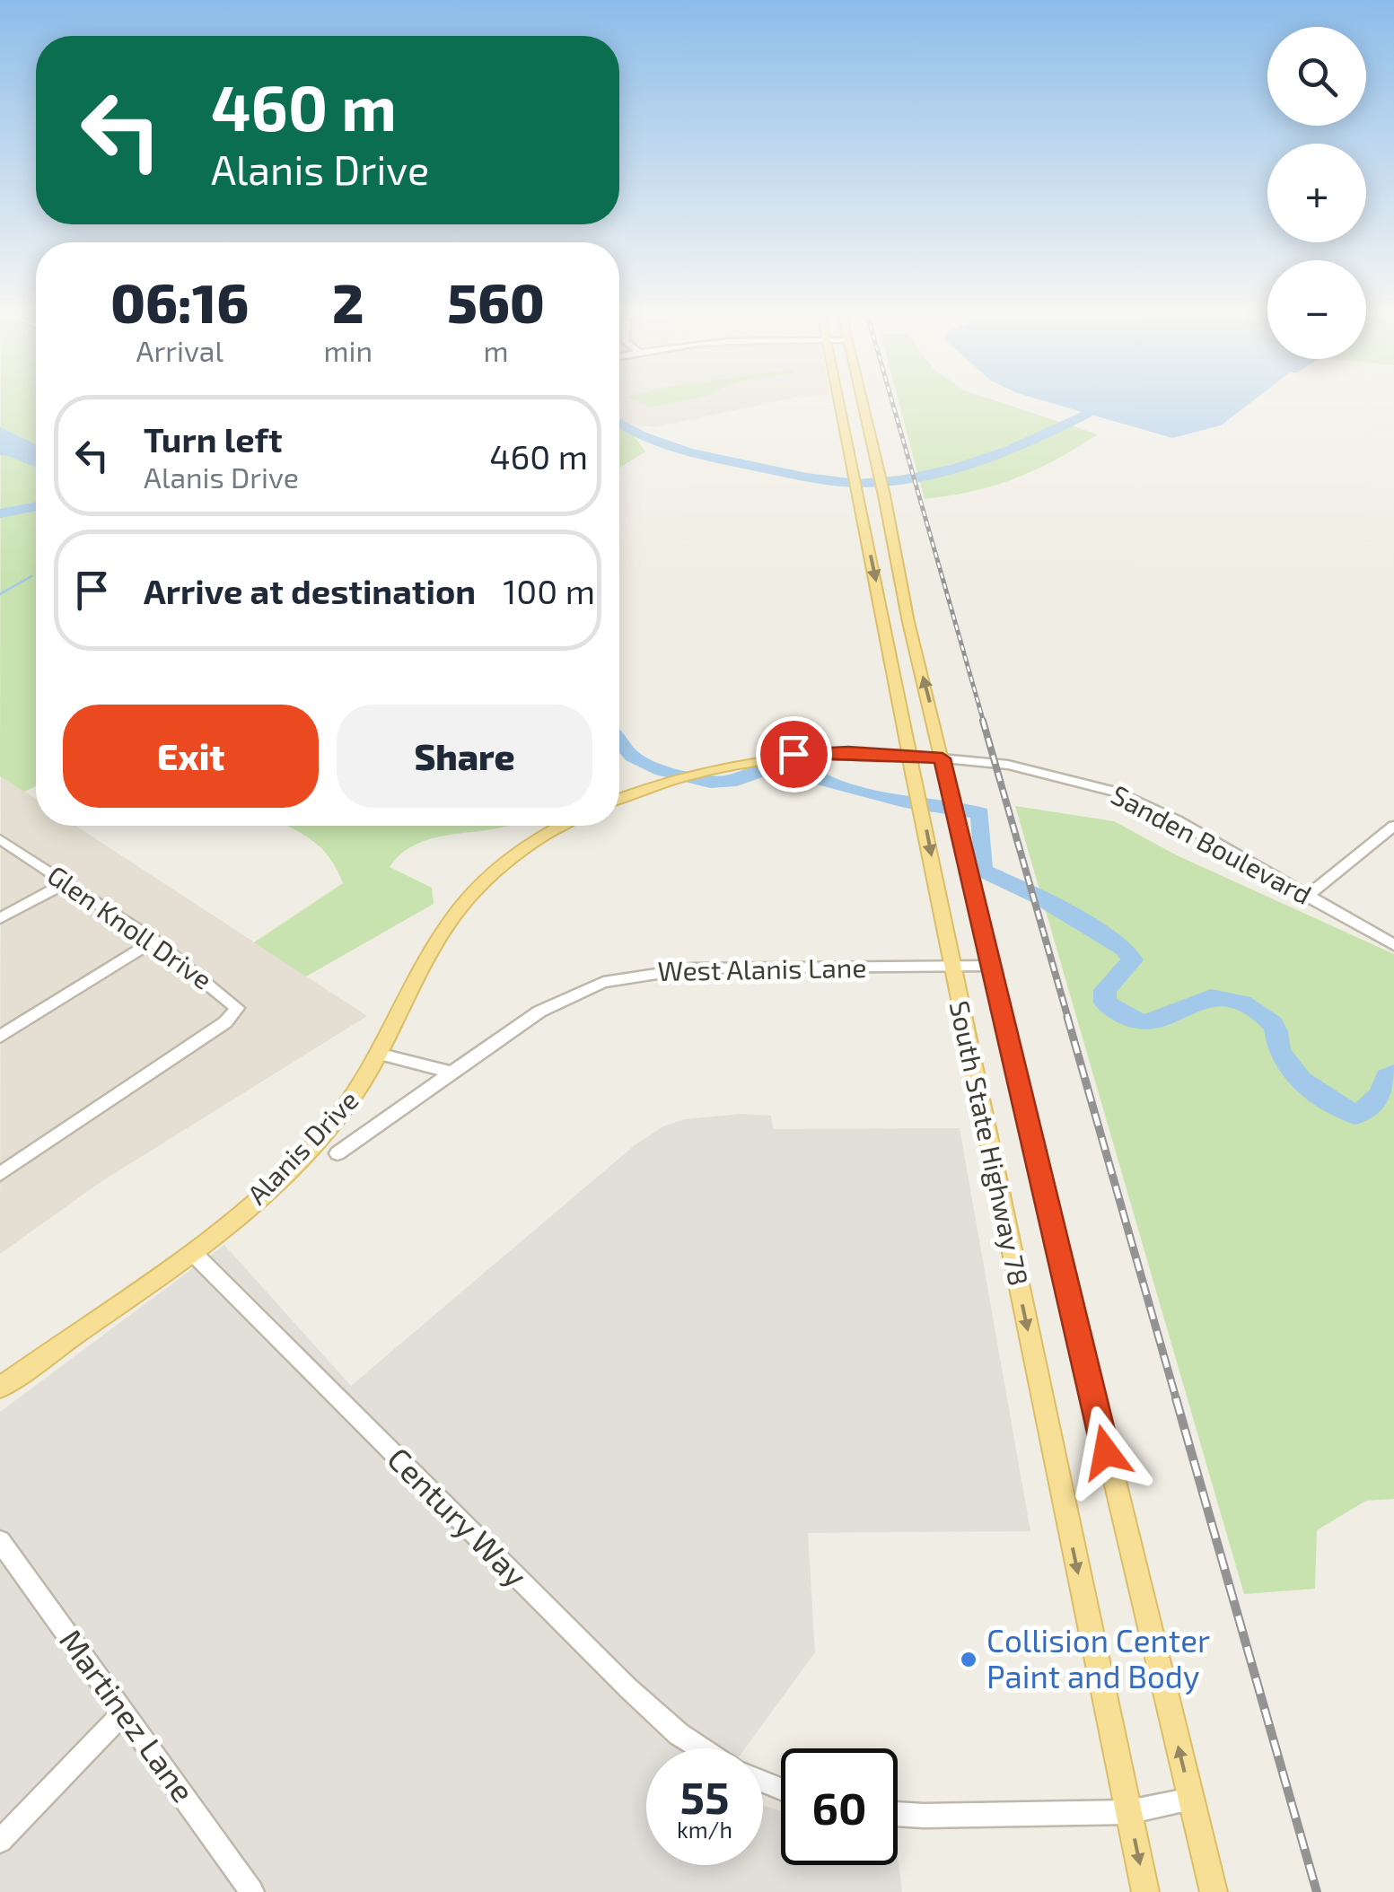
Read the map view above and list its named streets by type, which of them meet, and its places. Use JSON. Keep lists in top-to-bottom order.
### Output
{
  "streets": {
    "main road": ["South State Highway 78", "Alanis Drive"],
    "street": [
      "Sanden Boulevard",
      "Glen Knoll Drive",
      "West Alanis Lane",
      "Century Way",
      "Martinez Lane"
    ]
  },
  "crossings": [
    ["Sanden Boulevard", "South State Highway 78"],
    ["West Alanis Lane", "South State Highway 78"],
    ["Alanis Drive", "Century Way"]
  ],
  "places": ["Collision Center Paint and Body"],
  "page": {
    "map_buttons": ["+", "−"],
    "turn": ["460 m", "Alanis Drive"],
    "eta": [
      "06:16",
      "Arrival",
      "2",
      "min",
      "560",
      "m"
    ],
    "list": [
      {
        "name": "Turn left",
        "note": "Alanis Drive",
        "value": "460 m"
      },
      {
        "name": "Arrive at destination",
        "value": "100 m"
      }
    ],
    "buttons": ["Exit", "Share"],
    "speed": "55 km/h",
    "limit": "60"
  }
}
